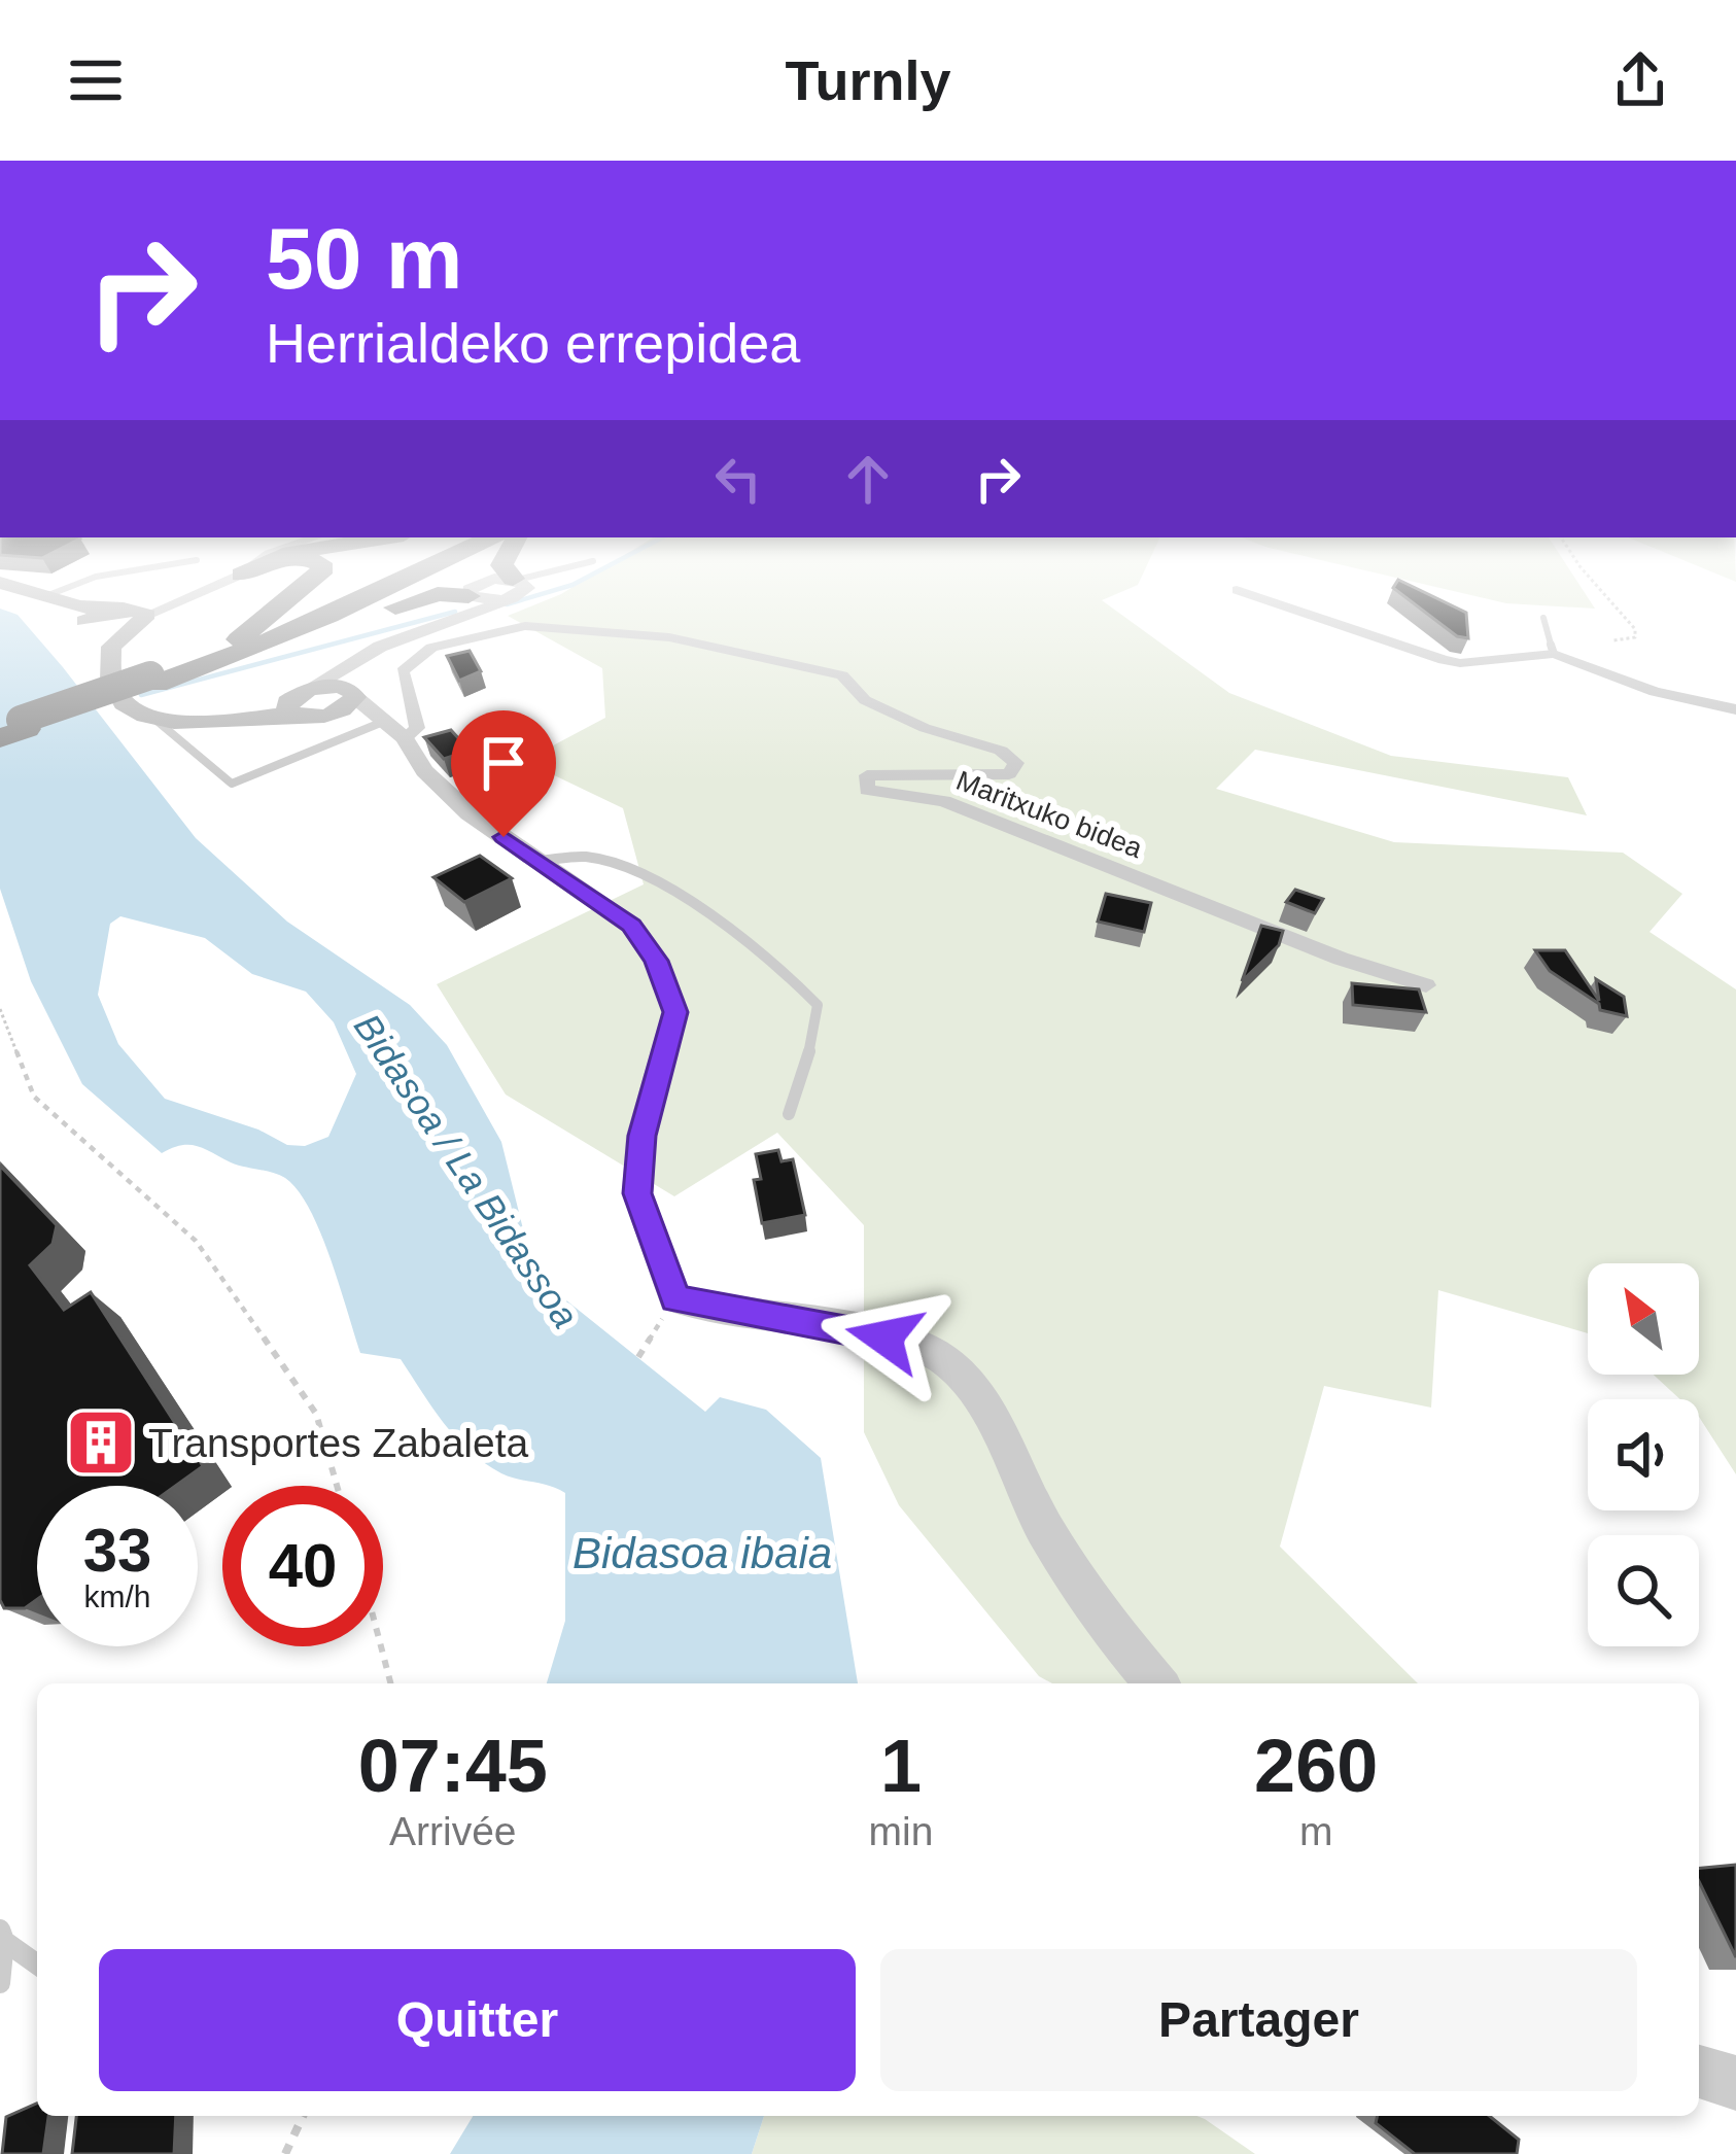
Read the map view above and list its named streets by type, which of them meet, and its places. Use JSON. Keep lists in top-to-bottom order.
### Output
{
  "streets": {
    "street": ["Maritxuko bidea"]
  },
  "water": ["Bidasoa / La Bidassoa", "Bidasoa ibaia"],
  "places": {
    "building": ["Transportes Zabaleta"]
  },
  "north": "top left",
  "page": {
    "header": "Turnly",
    "turn": ["50 m", "Herrialdeko errepidea"],
    "speed": "33 km/h",
    "limit": "40",
    "eta": [
      "07:45",
      "Arrivée",
      "1",
      "min",
      "260",
      "m"
    ],
    "buttons": ["Quitter", "Partager"]
  }
}
